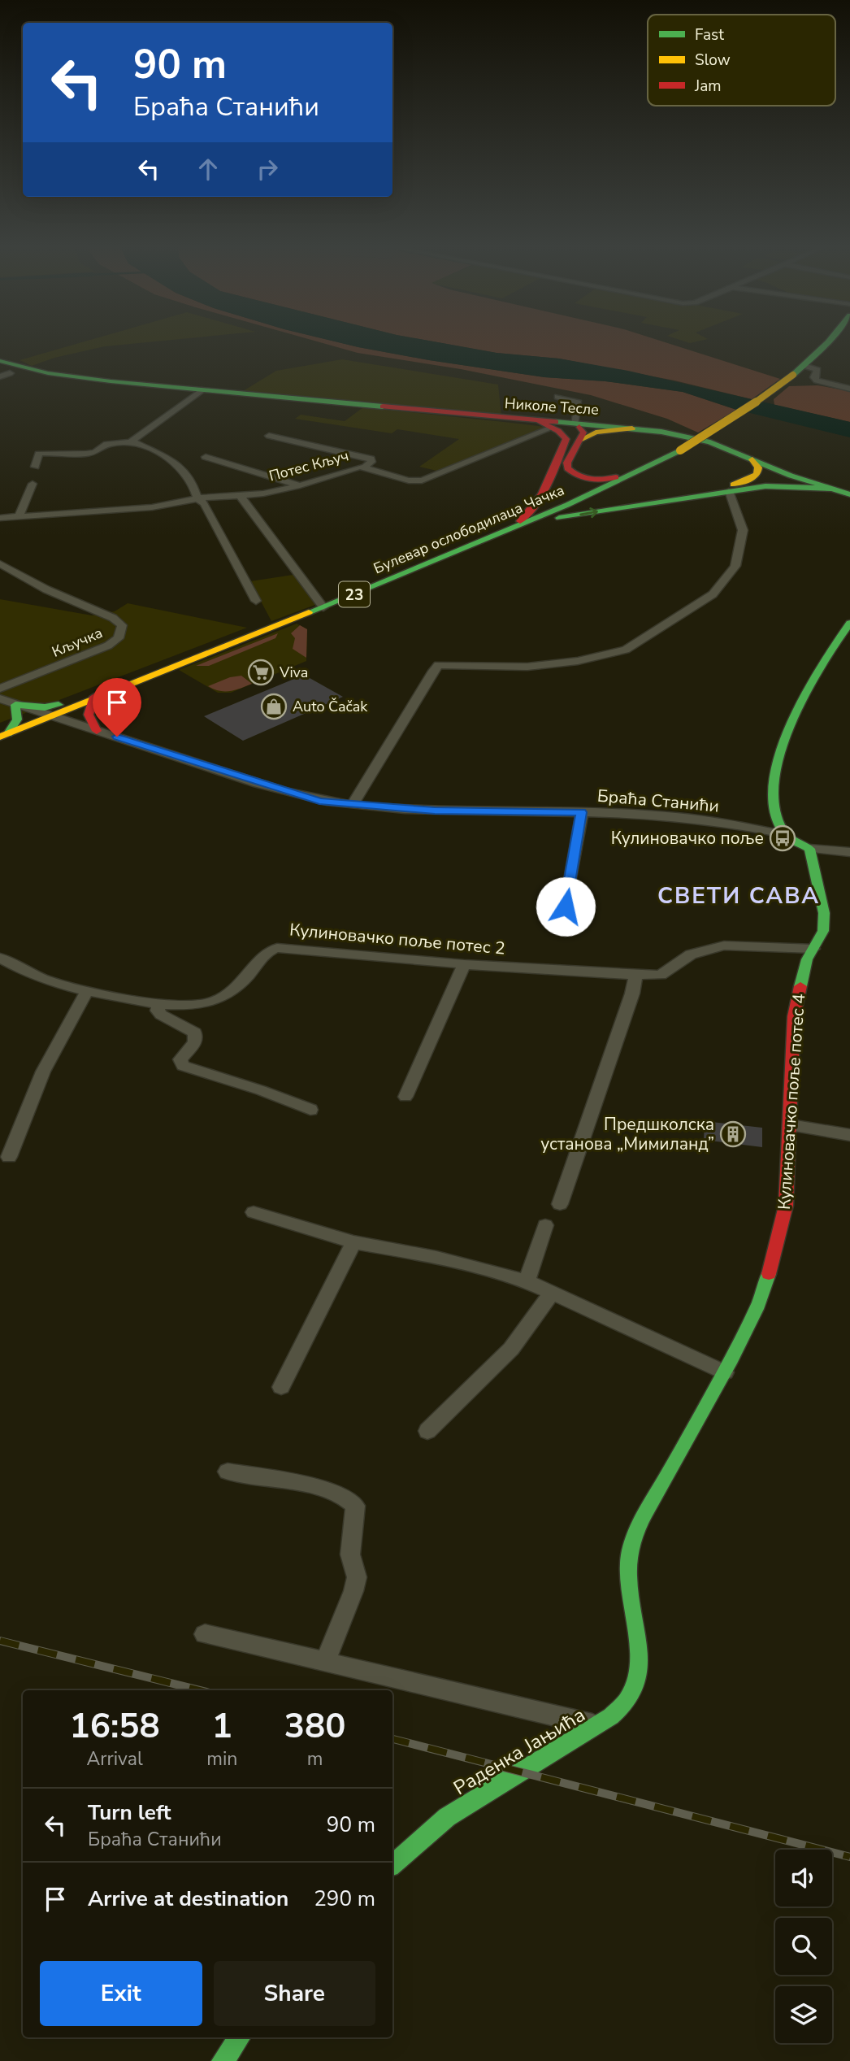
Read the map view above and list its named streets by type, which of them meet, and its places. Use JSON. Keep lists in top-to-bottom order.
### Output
{
  "streets": {
    "main road": [
      "Николе Тесле",
      "Булевар ослободилаца Чачка",
      "23",
      "Кулиновачко поље потес 4",
      "Раденка Јањића"
    ],
    "street": [
      "Потес Кључ",
      "Кључка",
      "Браћа Станићи",
      "Кулиновачко поље потес 2"
    ]
  },
  "crossings": [
    ["Булевар ослободилаца Чачка", "Браћа Станићи"],
    ["Кулиновачко поље потес 2", "Кулиновачко поље потес 4"],
    ["Кулиновачко поље потес 4", "Раденка Јањића"]
  ],
  "districts": ["СВЕТИ САВА"],
  "places": {
    "supermarket": ["Viva"],
    "shop": ["Auto Čačak"],
    "bus stop": ["Кулиновачко поље"],
    "building": ["Предшколска установа „Мимиланд”"]
  },
  "legend": ["Fast", "Slow", "Jam"],
  "page": {
    "turn": ["90 m", "Браћа Станићи"],
    "eta": [
      "16:58",
      "Arrival",
      "1",
      "min",
      "380",
      "m"
    ],
    "list": [
      {
        "name": "Turn left",
        "note": "Браћа Станићи",
        "value": "90 m"
      },
      {
        "name": "Arrive at destination",
        "value": "290 m"
      }
    ],
    "buttons": ["Exit", "Share"]
  }
}
